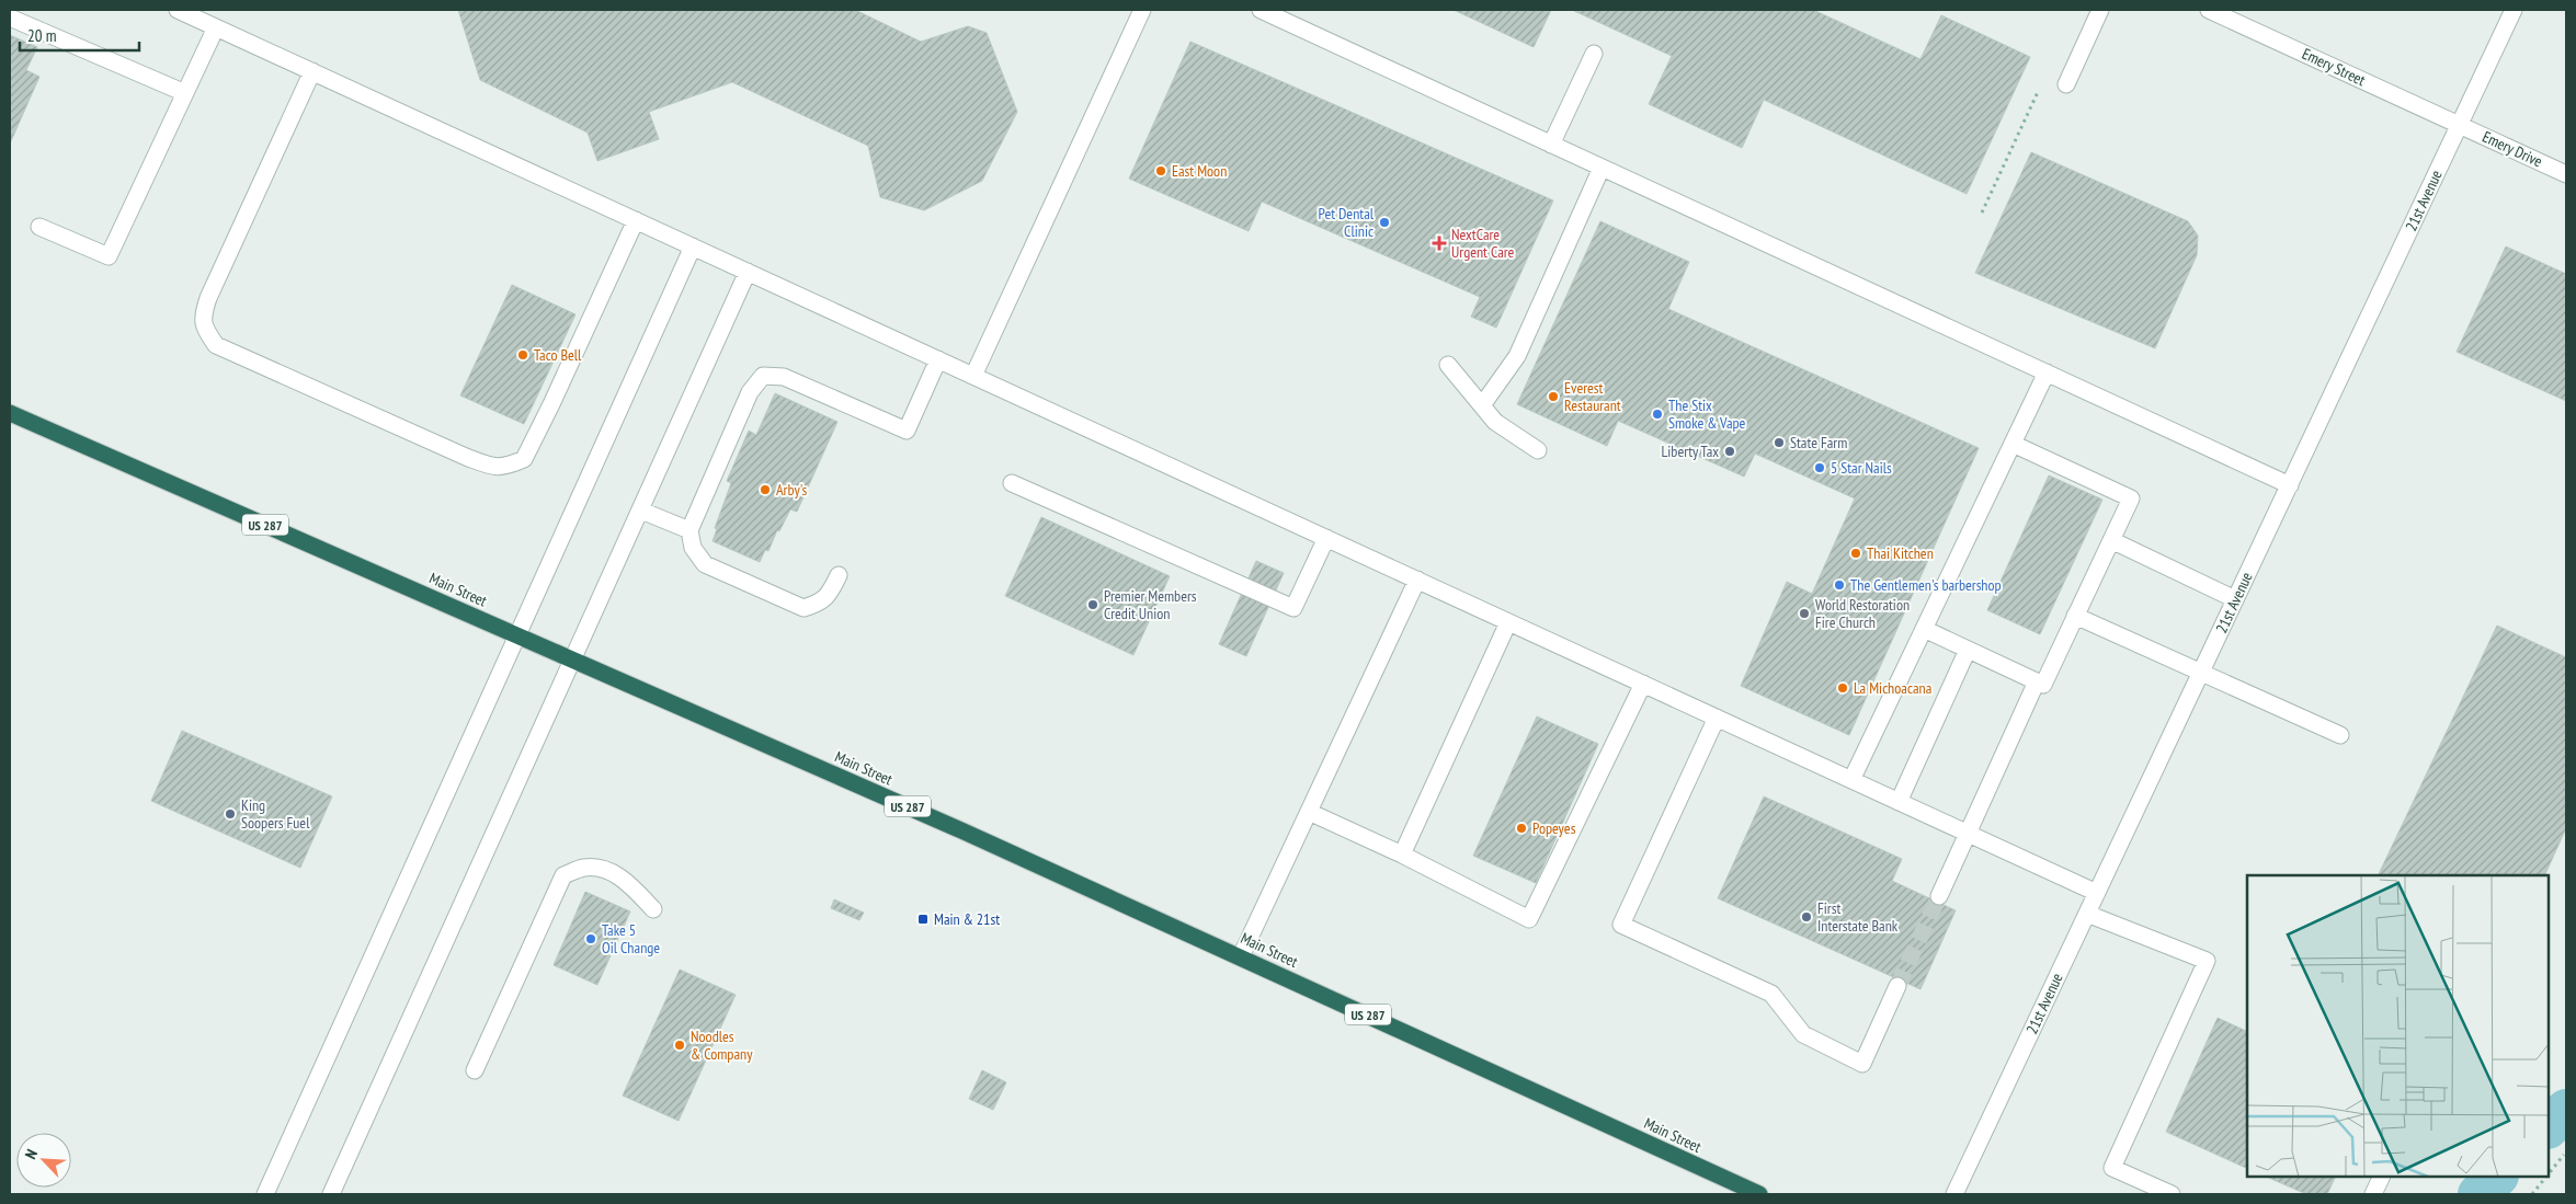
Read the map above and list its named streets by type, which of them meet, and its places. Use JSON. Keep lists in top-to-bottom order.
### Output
{
  "streets": {
    "highway": ["US 287", "Main Street"],
    "street": ["Emery Street", "Emery Drive", "21st Avenue"]
  },
  "crossings": [
    ["Emery Street", "Emery Drive"],
    ["Emery Street", "21st Avenue"],
    ["Emery Drive", "21st Avenue"]
  ],
  "places": {
    "other": [
      "East Moon",
      "Pet Dental Clinic",
      "Taco Bell",
      "Everest Restaurant",
      "The Stix Smoke & Vape",
      "State Farm",
      "Liberty Tax",
      "5 Star Nails",
      "Arby's",
      "Thai Kitchen",
      "The Gentlemen's barbershop",
      "Premier Members Credit Union",
      "World Restoration Fire Church",
      "La Michoacana",
      "King Soopers Fuel",
      "Popeyes",
      "First Interstate Bank",
      "Take 5 Oil Change",
      "Noodles & Company"
    ],
    "health": ["NextCare Urgent Care"],
    "transit": ["Main & 21st"]
  },
  "scale_bar": "20 m",
  "north": "top left"
}
